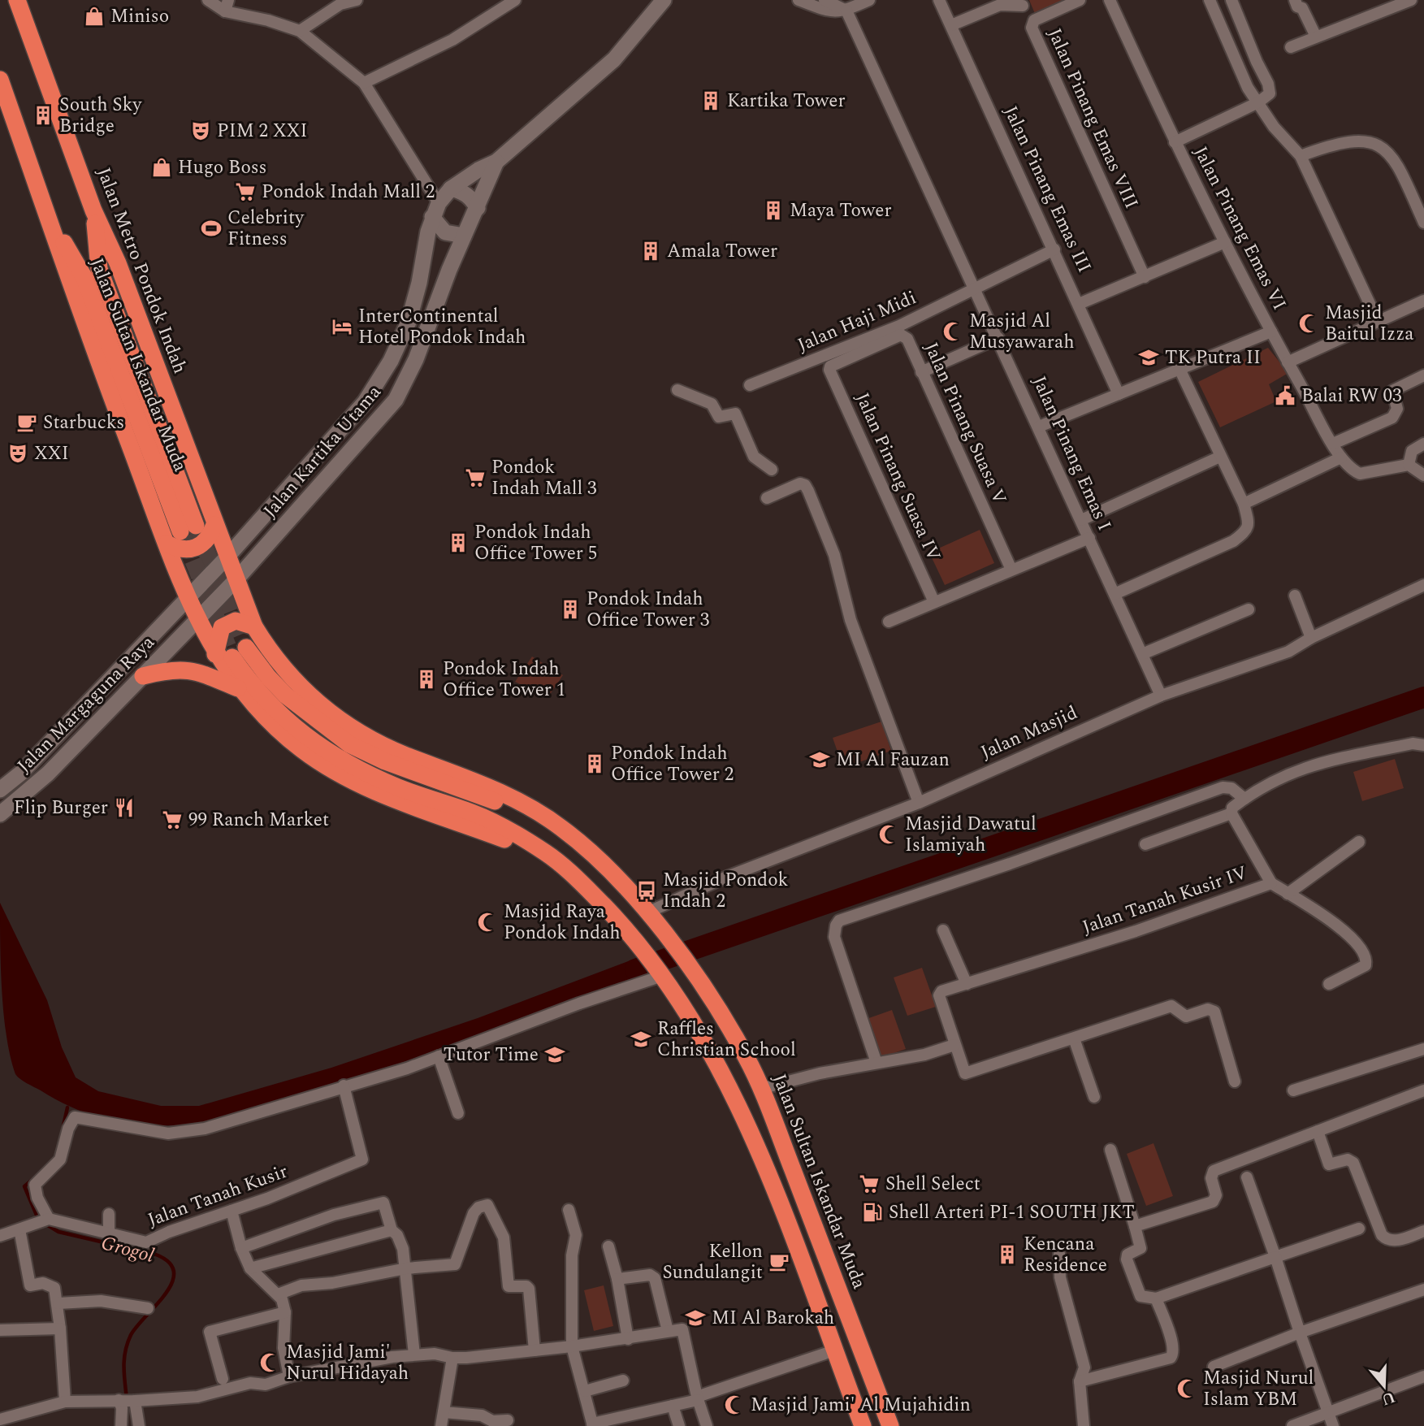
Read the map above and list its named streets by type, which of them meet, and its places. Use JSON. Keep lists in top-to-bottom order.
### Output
{
  "streets": {
    "highway": ["Jalan Metro Pondok Indah", "Jalan Sultan Iskandar Muda"],
    "main road": ["Jalan Kartika Utama", "Jalan Margaguna Raya"],
    "street": [
      "Jalan Pinang Emas VIII",
      "Jalan Pinang Emas III",
      "Jalan Pinang Emas VI",
      "Jalan Haji Midi",
      "Jalan Pinang Suasa V",
      "Jalan Pinang Emas I",
      "Jalan Pinang Suasa IV",
      "Jalan Masjid",
      "Jalan Tanah Kusir IV",
      "Jalan Tanah Kusir"
    ]
  },
  "crossings": [
    ["Jalan Pinang Emas III", "Jalan Pinang Emas VI"],
    ["Jalan Pinang Emas III", "Jalan Haji Midi"],
    ["Jalan Pinang Emas VI", "Jalan Pinang Emas I"],
    ["Jalan Metro Pondok Indah", "Jalan Sultan Iskandar Muda"],
    ["Jalan Metro Pondok Indah", "Jalan Kartika Utama"],
    ["Jalan Haji Midi", "Jalan Pinang Emas I"],
    ["Jalan Sultan Iskandar Muda", "Jalan Kartika Utama"],
    ["Jalan Sultan Iskandar Muda", "Jalan Margaguna Raya"],
    ["Jalan Sultan Iskandar Muda", "Jalan Masjid"],
    ["Jalan Pinang Suasa V", "Jalan Pinang Suasa IV"],
    ["Jalan Kartika Utama", "Jalan Margaguna Raya"],
    ["Jalan Pinang Emas I", "Jalan Masjid"]
  ],
  "water": ["Grogol"],
  "places": {
    "shop": ["Miniso", "Hugo Boss"],
    "building": [
      "Kartika Tower",
      "South Sky Bridge",
      "Maya Tower",
      "Amala Tower",
      "Pondok Indah Office Tower 5",
      "Pondok Indah Office Tower 3",
      "Pondok Indah Office Tower 1",
      "Pondok Indah Office Tower 2",
      "Kencana Residence"
    ],
    "theatre": ["PIM 2 XXI", "XXI"],
    "supermarket": [
      "Pondok Indah Mall 2",
      "Pondok Indah Mall 3",
      "99 Ranch Market",
      "Shell Select"
    ],
    "sports": ["Celebrity Fitness"],
    "mosque": [
      "Masjid Baitul Izza",
      "Masjid Al Musyawarah",
      "Masjid Dawatul Islamiyah",
      "Masjid Raya Pondok Indah",
      "Masjid Jami' Nurul Hidayah",
      "Masjid Nurul Islam YBM",
      "Masjid Jami' Al Mujahidin"
    ],
    "hotel": ["InterContinental Hotel Pondok Indah"],
    "school or university": [
      "TK Putra II",
      "MI Al Fauzan",
      "Raffles Christian School",
      "Tutor Time",
      "MI Al Barokah"
    ],
    "public building": ["Balai RW 03"],
    "cafe": ["Starbucks", "Kellon Sundulangit"],
    "restaurant": ["Flip Burger"],
    "bus stop": ["Masjid Pondok Indah 2"],
    "fuel station": ["Shell Arteri PI-1 SOUTH JKT"]
  },
  "north": "bottom"
}
